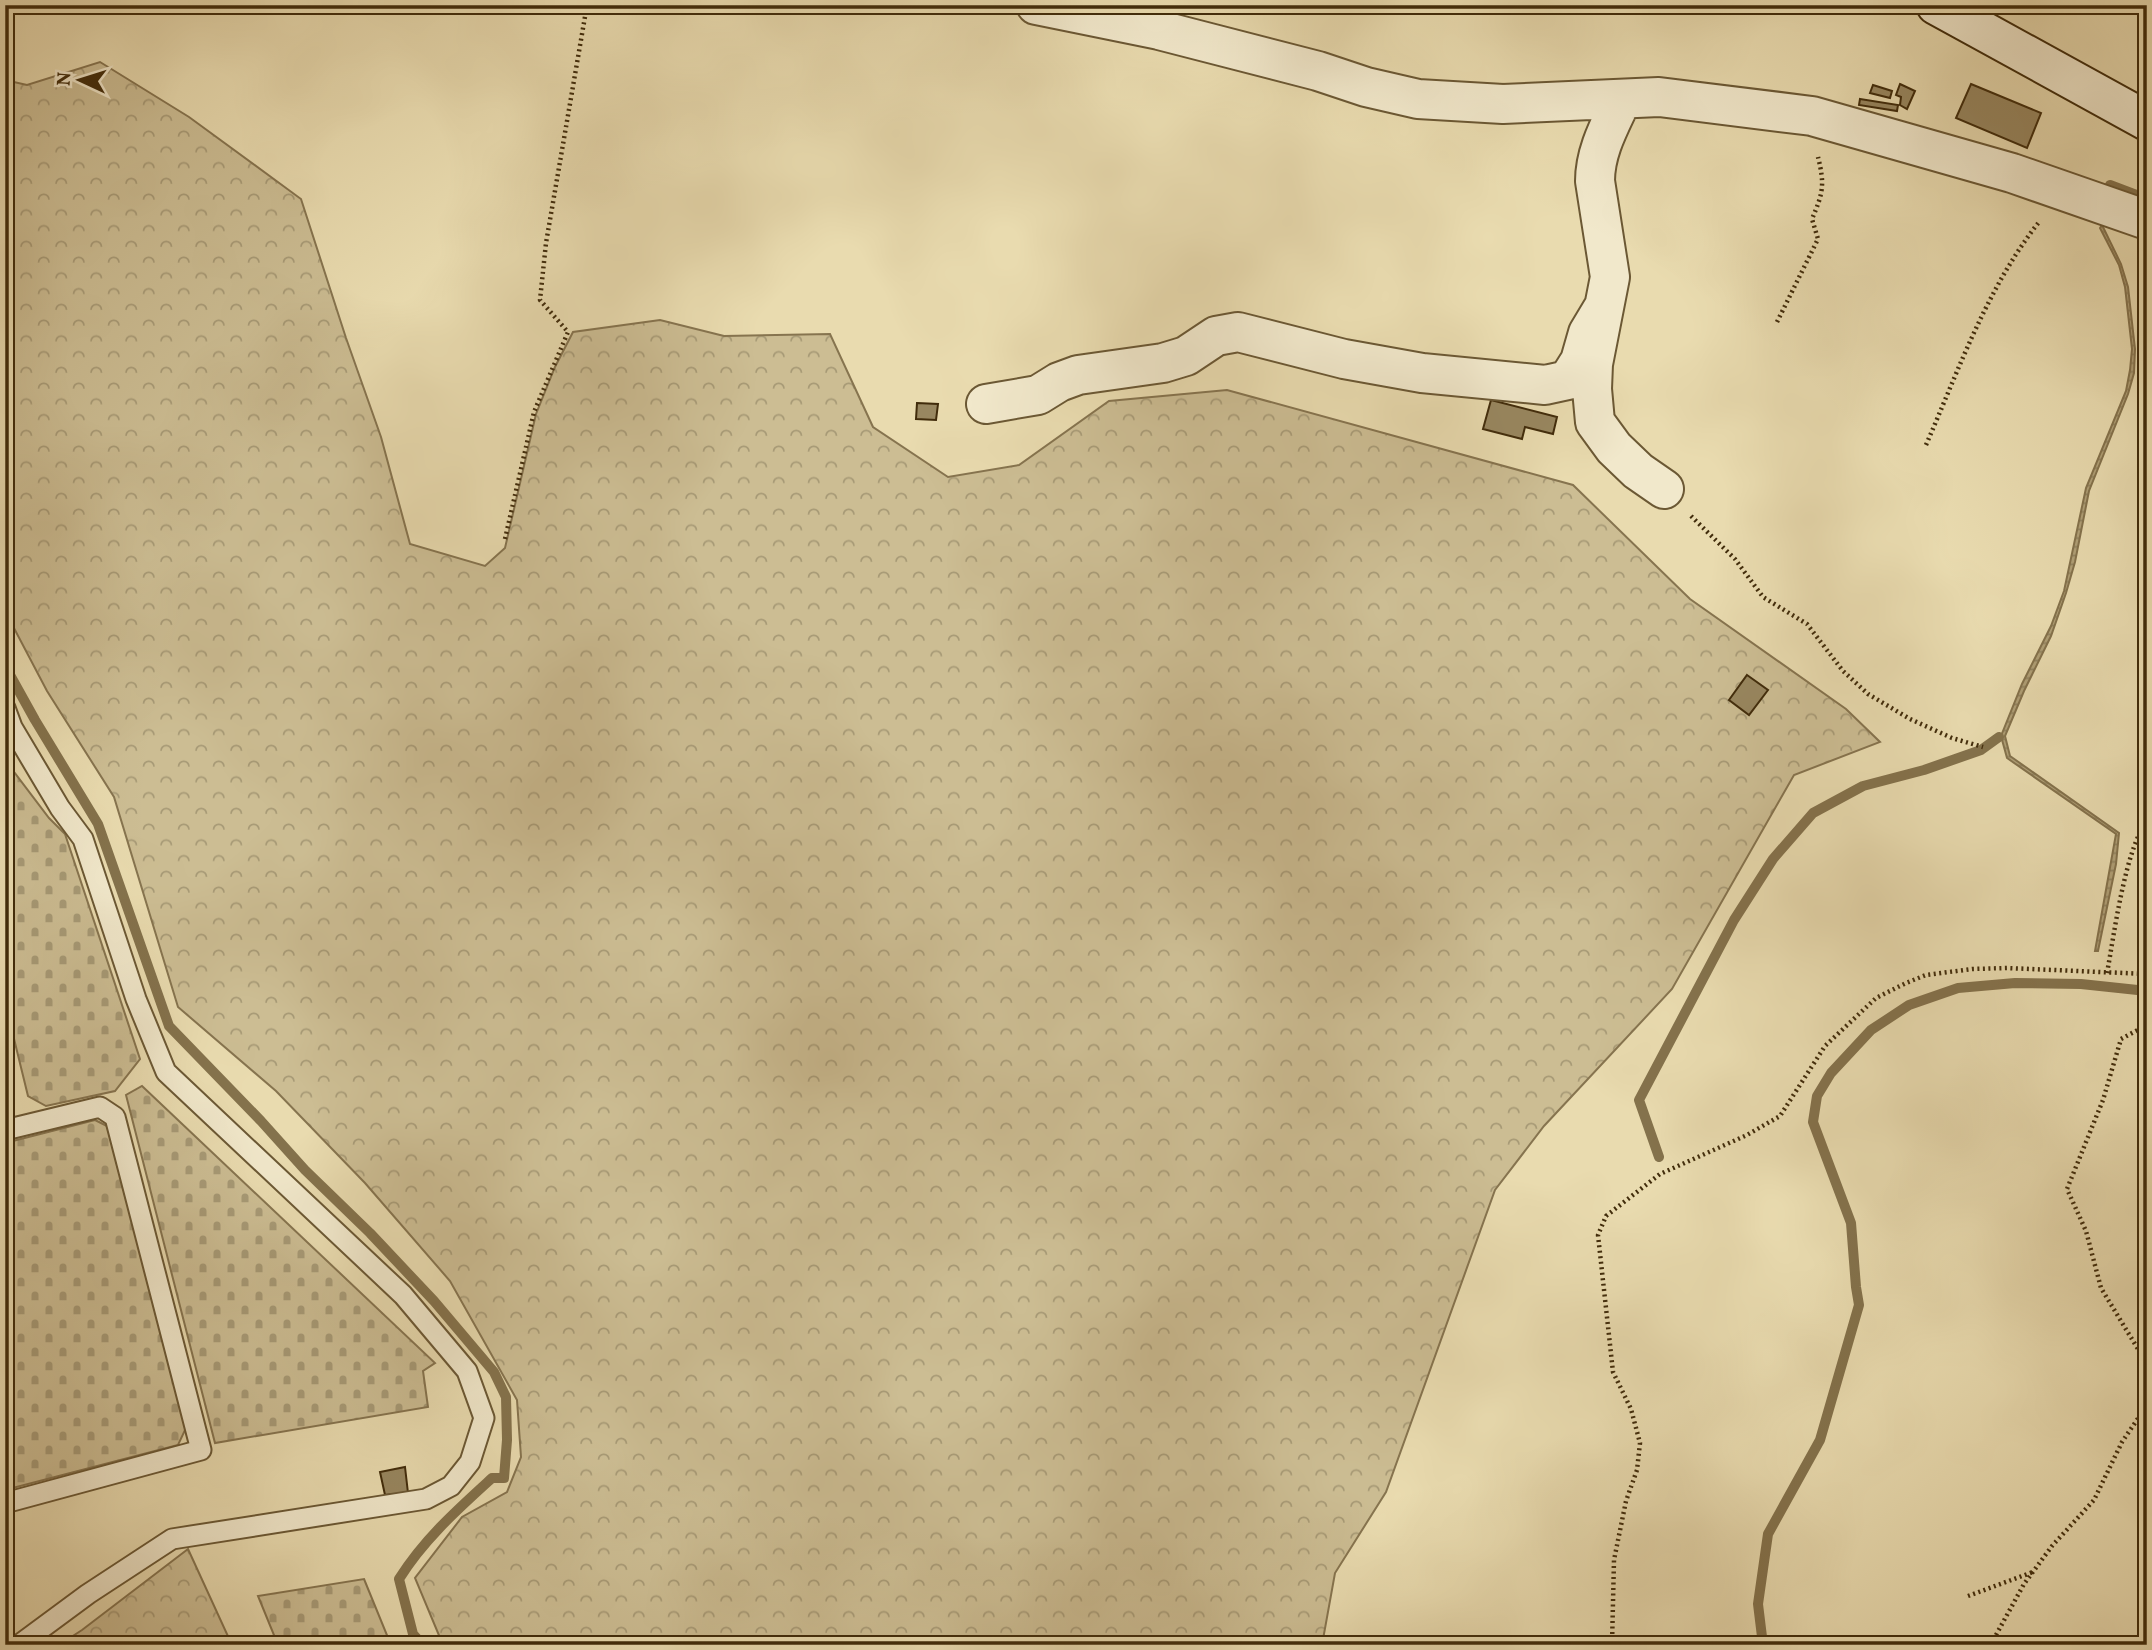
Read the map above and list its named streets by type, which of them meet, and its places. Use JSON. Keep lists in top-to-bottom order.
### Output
{
  "north": "left"
}
